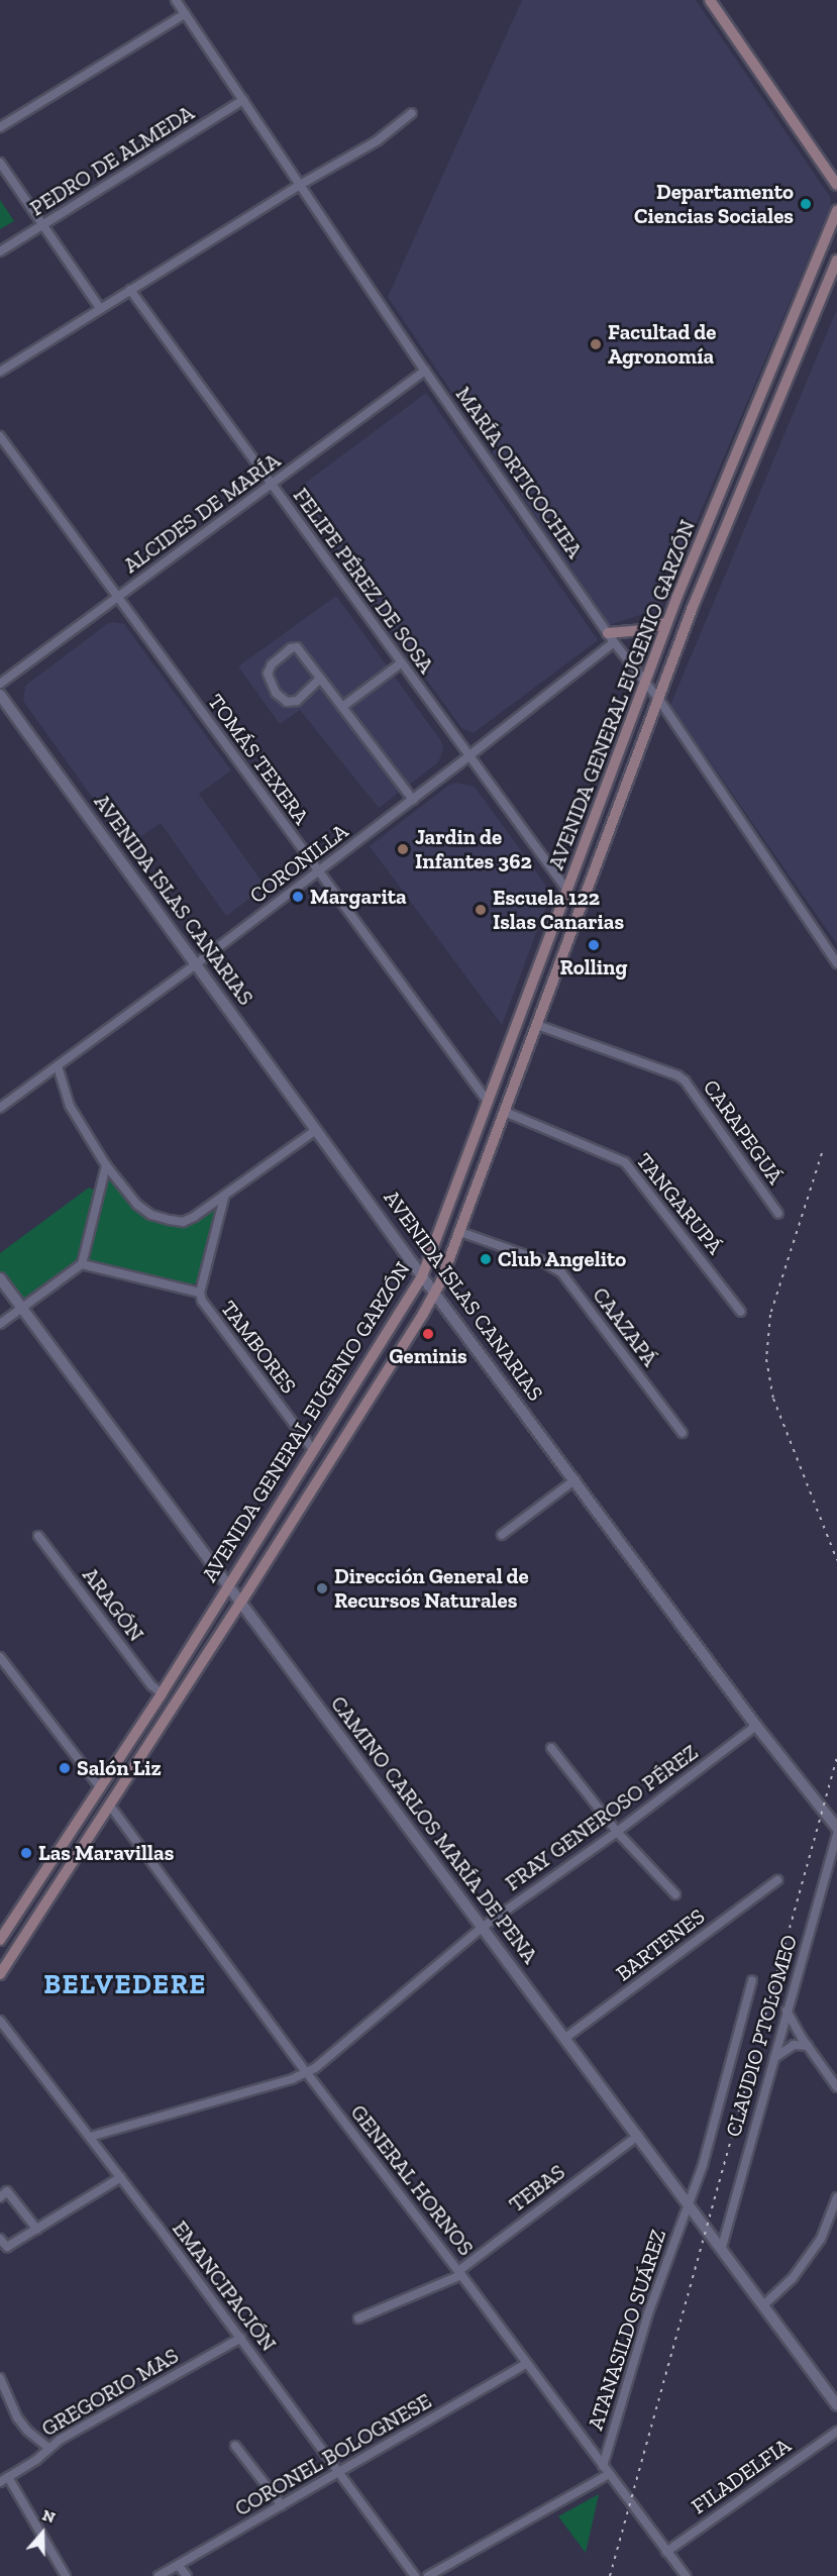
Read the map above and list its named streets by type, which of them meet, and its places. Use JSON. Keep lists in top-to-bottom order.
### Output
{
  "streets": {
    "main road": ["AVENIDA GENERAL EUGENIO GARZÓN"],
    "street": [
      "PEDRO DE ALMEDA",
      "MARÍA ORTICOCHEA",
      "ALCIDES DE MARÍA",
      "FELIPE PÉREZ DE SOSA",
      "TOMÁS TEXERA",
      "CORONILLA",
      "AVENIDA ISLAS CANARIAS",
      "CARAPEGUÁ",
      "TANGARUPÁ",
      "CAAZAPÁ",
      "TAMBORES",
      "ARAGÓN",
      "FRAY GENEROSO PÉREZ",
      "CAMINO CARLOS MARÍA DE PENA",
      "BARTENES",
      "CLAUDIO PTOLOMEO",
      "GENERAL HORNOS",
      "TEBAS",
      "EMANCIPACIÓN",
      "ATANASILDO SUÁREZ",
      "GREGORIO MAS",
      "CORONEL BOLOGNESE",
      "FILADELFIA"
    ]
  },
  "crossings": [
    ["PEDRO DE ALMEDA", "MARÍA ORTICOCHEA"],
    ["MARÍA ORTICOCHEA", "ALCIDES DE MARÍA"],
    ["MARÍA ORTICOCHEA", "AVENIDA GENERAL EUGENIO GARZÓN"],
    ["MARÍA ORTICOCHEA", "CORONILLA"],
    ["ALCIDES DE MARÍA", "FELIPE PÉREZ DE SOSA"],
    ["ALCIDES DE MARÍA", "TOMÁS TEXERA"],
    ["FELIPE PÉREZ DE SOSA", "AVENIDA GENERAL EUGENIO GARZÓN"],
    ["FELIPE PÉREZ DE SOSA", "CORONILLA"],
    ["AVENIDA GENERAL EUGENIO GARZÓN", "TOMÁS TEXERA"],
    ["AVENIDA GENERAL EUGENIO GARZÓN", "AVENIDA ISLAS CANARIAS"],
    ["AVENIDA GENERAL EUGENIO GARZÓN", "CARAPEGUÁ"],
    ["AVENIDA GENERAL EUGENIO GARZÓN", "TANGARUPÁ"],
    ["AVENIDA GENERAL EUGENIO GARZÓN", "CAAZAPÁ"],
    ["AVENIDA GENERAL EUGENIO GARZÓN", "TAMBORES"],
    ["AVENIDA GENERAL EUGENIO GARZÓN", "ARAGÓN"],
    ["AVENIDA GENERAL EUGENIO GARZÓN", "CAMINO CARLOS MARÍA DE PENA"],
    ["AVENIDA GENERAL EUGENIO GARZÓN", "GENERAL HORNOS"],
    ["TOMÁS TEXERA", "CORONILLA"],
    ["CORONILLA", "AVENIDA ISLAS CANARIAS"],
    ["AVENIDA ISLAS CANARIAS", "FRAY GENEROSO PÉREZ"],
    ["FRAY GENEROSO PÉREZ", "CAMINO CARLOS MARÍA DE PENA"],
    ["FRAY GENEROSO PÉREZ", "GENERAL HORNOS"],
    ["FRAY GENEROSO PÉREZ", "EMANCIPACIÓN"],
    ["CAMINO CARLOS MARÍA DE PENA", "BARTENES"],
    ["CAMINO CARLOS MARÍA DE PENA", "CLAUDIO PTOLOMEO"],
    ["CAMINO CARLOS MARÍA DE PENA", "TEBAS"],
    ["CAMINO CARLOS MARÍA DE PENA", "ATANASILDO SUÁREZ"],
    ["GENERAL HORNOS", "TEBAS"],
    ["GENERAL HORNOS", "ATANASILDO SUÁREZ"],
    ["GENERAL HORNOS", "CORONEL BOLOGNESE"],
    ["GENERAL HORNOS", "FILADELFIA"],
    ["EMANCIPACIÓN", "GREGORIO MAS"],
    ["EMANCIPACIÓN", "CORONEL BOLOGNESE"]
  ],
  "districts": ["BELVEDERE"],
  "places": [
    "Departamento Ciencias Sociales",
    "Facultad de Agronomía",
    "Jardin de Infantes 362",
    "Margarita",
    "Escuela 122 Islas Canarias",
    "Rolling",
    "Club Angelito",
    "Geminis",
    "Dirección General de Recursos Naturales",
    "Salón Liz",
    "Las Maravillas"
  ],
  "north": "top"
}
